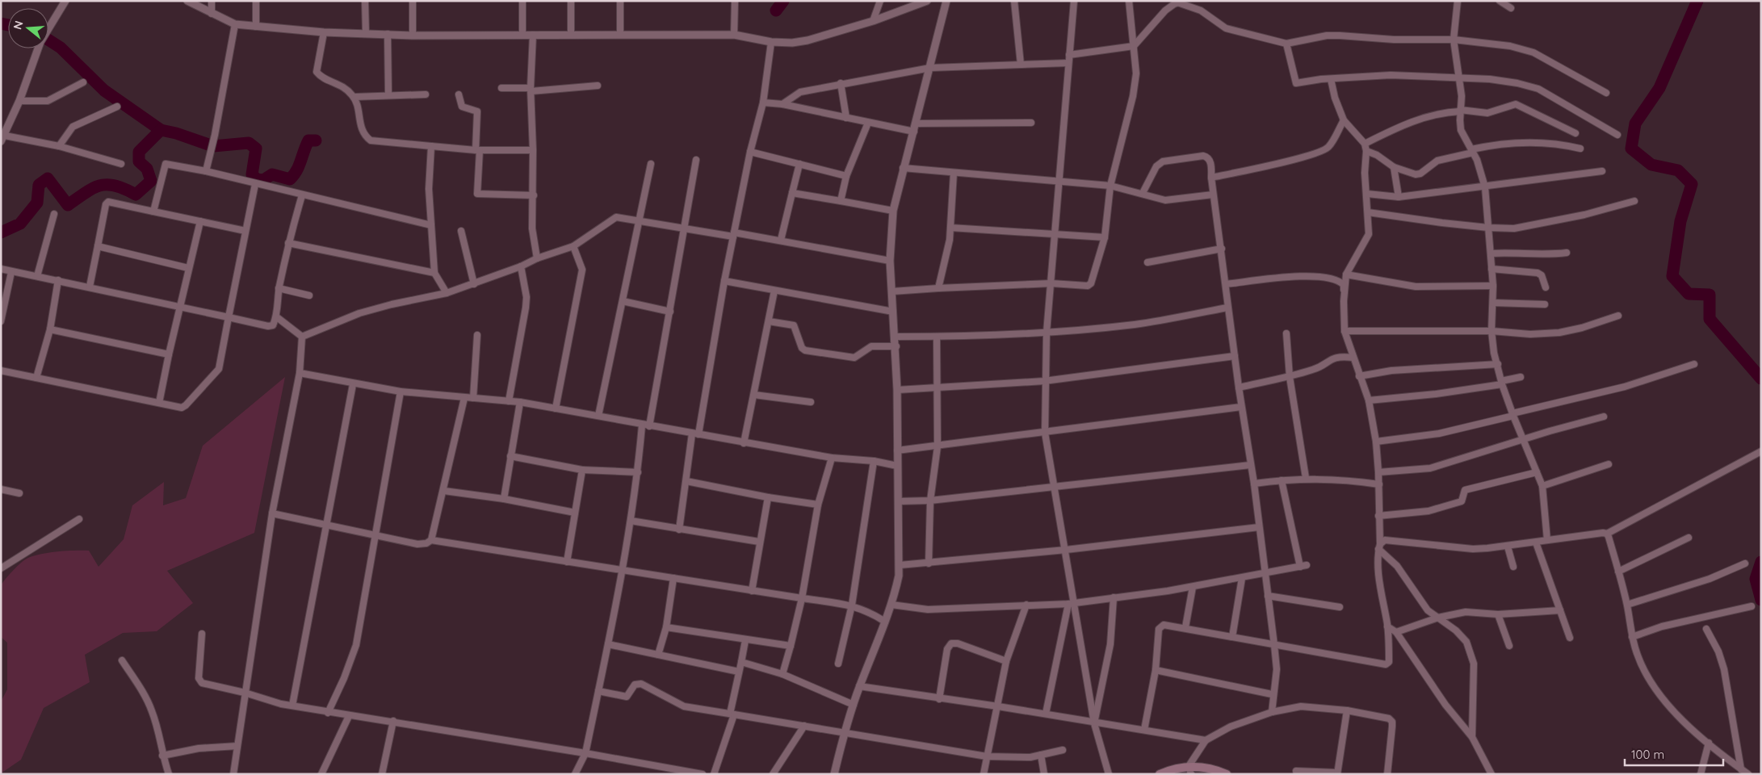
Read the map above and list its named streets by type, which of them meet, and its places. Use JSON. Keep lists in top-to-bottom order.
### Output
{
  "scale_bar": "100 m",
  "north": "left"
}
